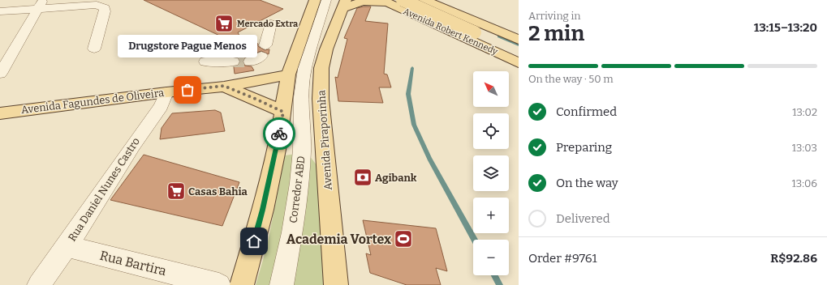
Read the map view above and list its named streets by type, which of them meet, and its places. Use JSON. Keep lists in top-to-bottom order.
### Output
{
  "streets": {
    "main road": ["Avenida Robert Kennedy", "Avenida Fagundes de Oliveira", "Avenida Piraporinha"],
    "street": ["Rua Daniel Nunes Castro", "Corredor ABD", "Rua Bartira"]
  },
  "crossings": [
    ["Avenida Fagundes de Oliveira", "Rua Daniel Nunes Castro"],
    ["Rua Daniel Nunes Castro", "Rua Bartira"]
  ],
  "places": {
    "supermarket": ["Mercado Extra", "Casas Bahia"],
    "other": ["Drugstore Pague Menos"],
    "bank": ["Agibank"],
    "sports": ["Academia Vortex"]
  },
  "north": "top left",
  "page": {
    "heading": ["2 min", "Arriving in", "13:15–13:20"],
    "panel": ["Order #9761", "R$92.86"],
    "bubble": "Drugstore Pague Menos",
    "bar": "On the way · 50 m",
    "map_buttons": ["+", "−"],
    "list": [
      ["Confirmed", "13:02"],
      ["Preparing", "13:03"],
      ["On the way", "13:06"],
      "Delivered"
    ]
  }
}
